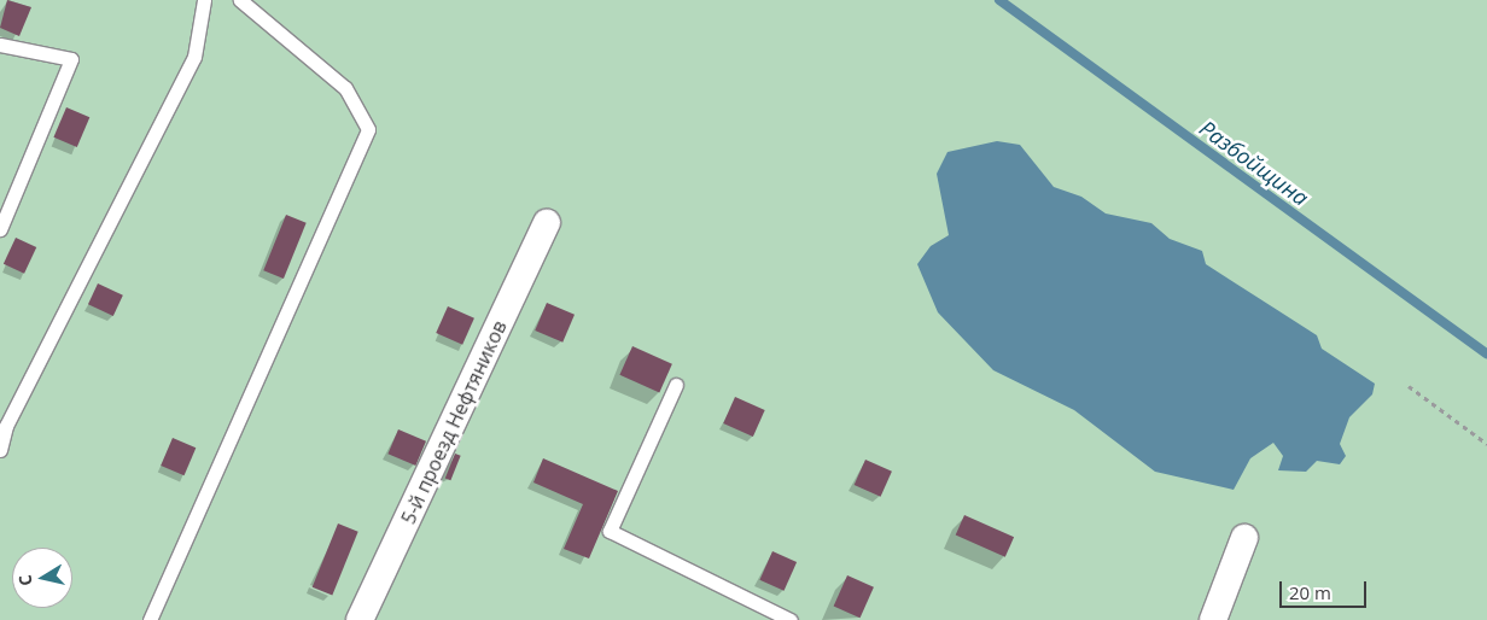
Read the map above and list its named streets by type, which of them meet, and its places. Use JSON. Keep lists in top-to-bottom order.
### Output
{
  "streets": {
    "street": ["5-й проезд Нефтяников"]
  },
  "water": ["Разбойщина"],
  "scale_bar": "20 m",
  "north": "left"
}
